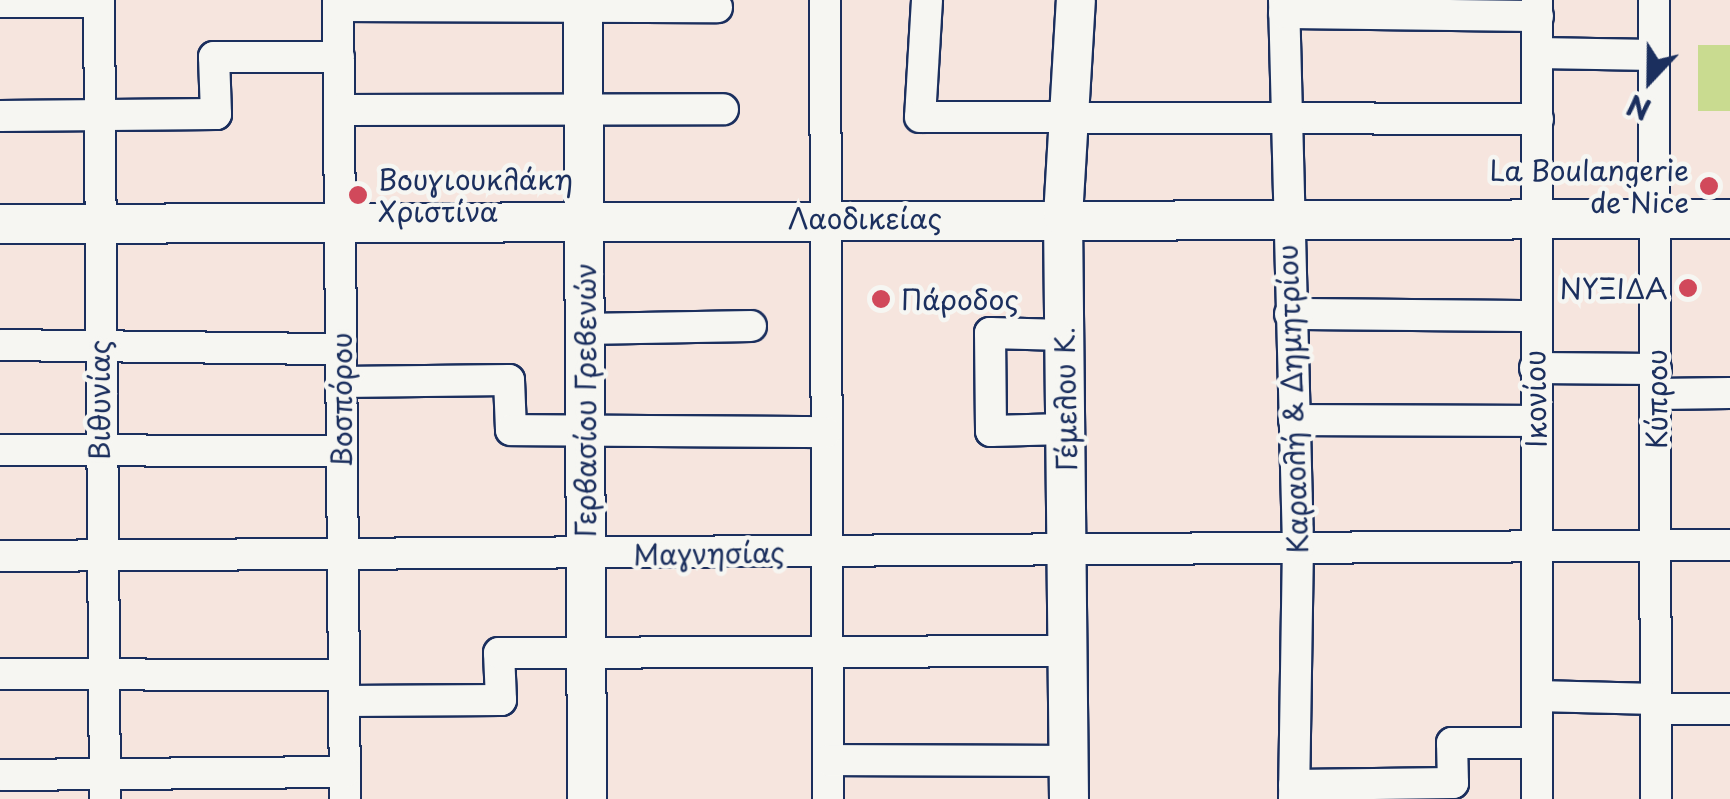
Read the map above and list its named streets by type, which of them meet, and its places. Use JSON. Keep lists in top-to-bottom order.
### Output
{
  "streets": {
    "main road": ["Λαοδικείας", "Γέμελου Κ.", "Γερβασίου Γρεβενών"],
    "street": [
      "Καραολή & Δημητρίου",
      "Ικονίου",
      "Κύπρου",
      "Βιθυνίας",
      "Βοσπόρου",
      "Μαγνησίας"
    ]
  },
  "crossings": [
    ["Λαοδικείας", "Γέμελου Κ."],
    ["Λαοδικείας", "Καραολή & Δημητρίου"],
    ["Λαοδικείας", "Ικονίου"],
    ["Λαοδικείας", "Κύπρου"],
    ["Λαοδικείας", "Βιθυνίας"],
    ["Λαοδικείας", "Βοσπόρου"],
    ["Λαοδικείας", "Γερβασίου Γρεβενών"],
    ["Γέμελου Κ.", "Μαγνησίας"],
    ["Καραολή & Δημητρίου", "Μαγνησίας"],
    ["Ικονίου", "Μαγνησίας"],
    ["Κύπρου", "Μαγνησίας"],
    ["Βιθυνίας", "Μαγνησίας"],
    ["Βοσπόρου", "Μαγνησίας"],
    ["Γερβασίου Γρεβενών", "Μαγνησίας"]
  ],
  "places": [
    "La Boulangerie de Nice",
    "Βουγιουκλάκη Χριστίνα",
    "ΝΥΞΙΔΑ",
    "Πάροδος"
  ],
  "north": "bottom"
}
